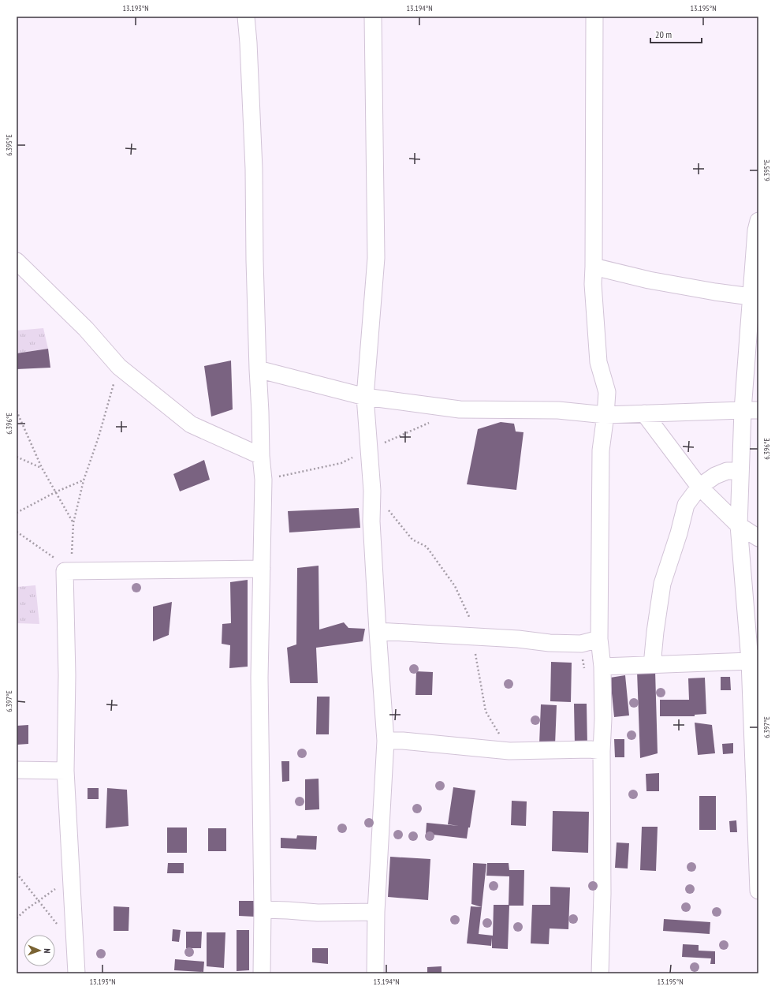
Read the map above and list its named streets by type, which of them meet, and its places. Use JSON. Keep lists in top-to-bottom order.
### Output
{
  "scale_bar": "20 m",
  "north": "right",
  "coordinates": [
    "13.193°N",
    "13.194°N",
    "13.195°N",
    "6.395°E",
    "6.396°E",
    "6.397°E"
  ]
}
